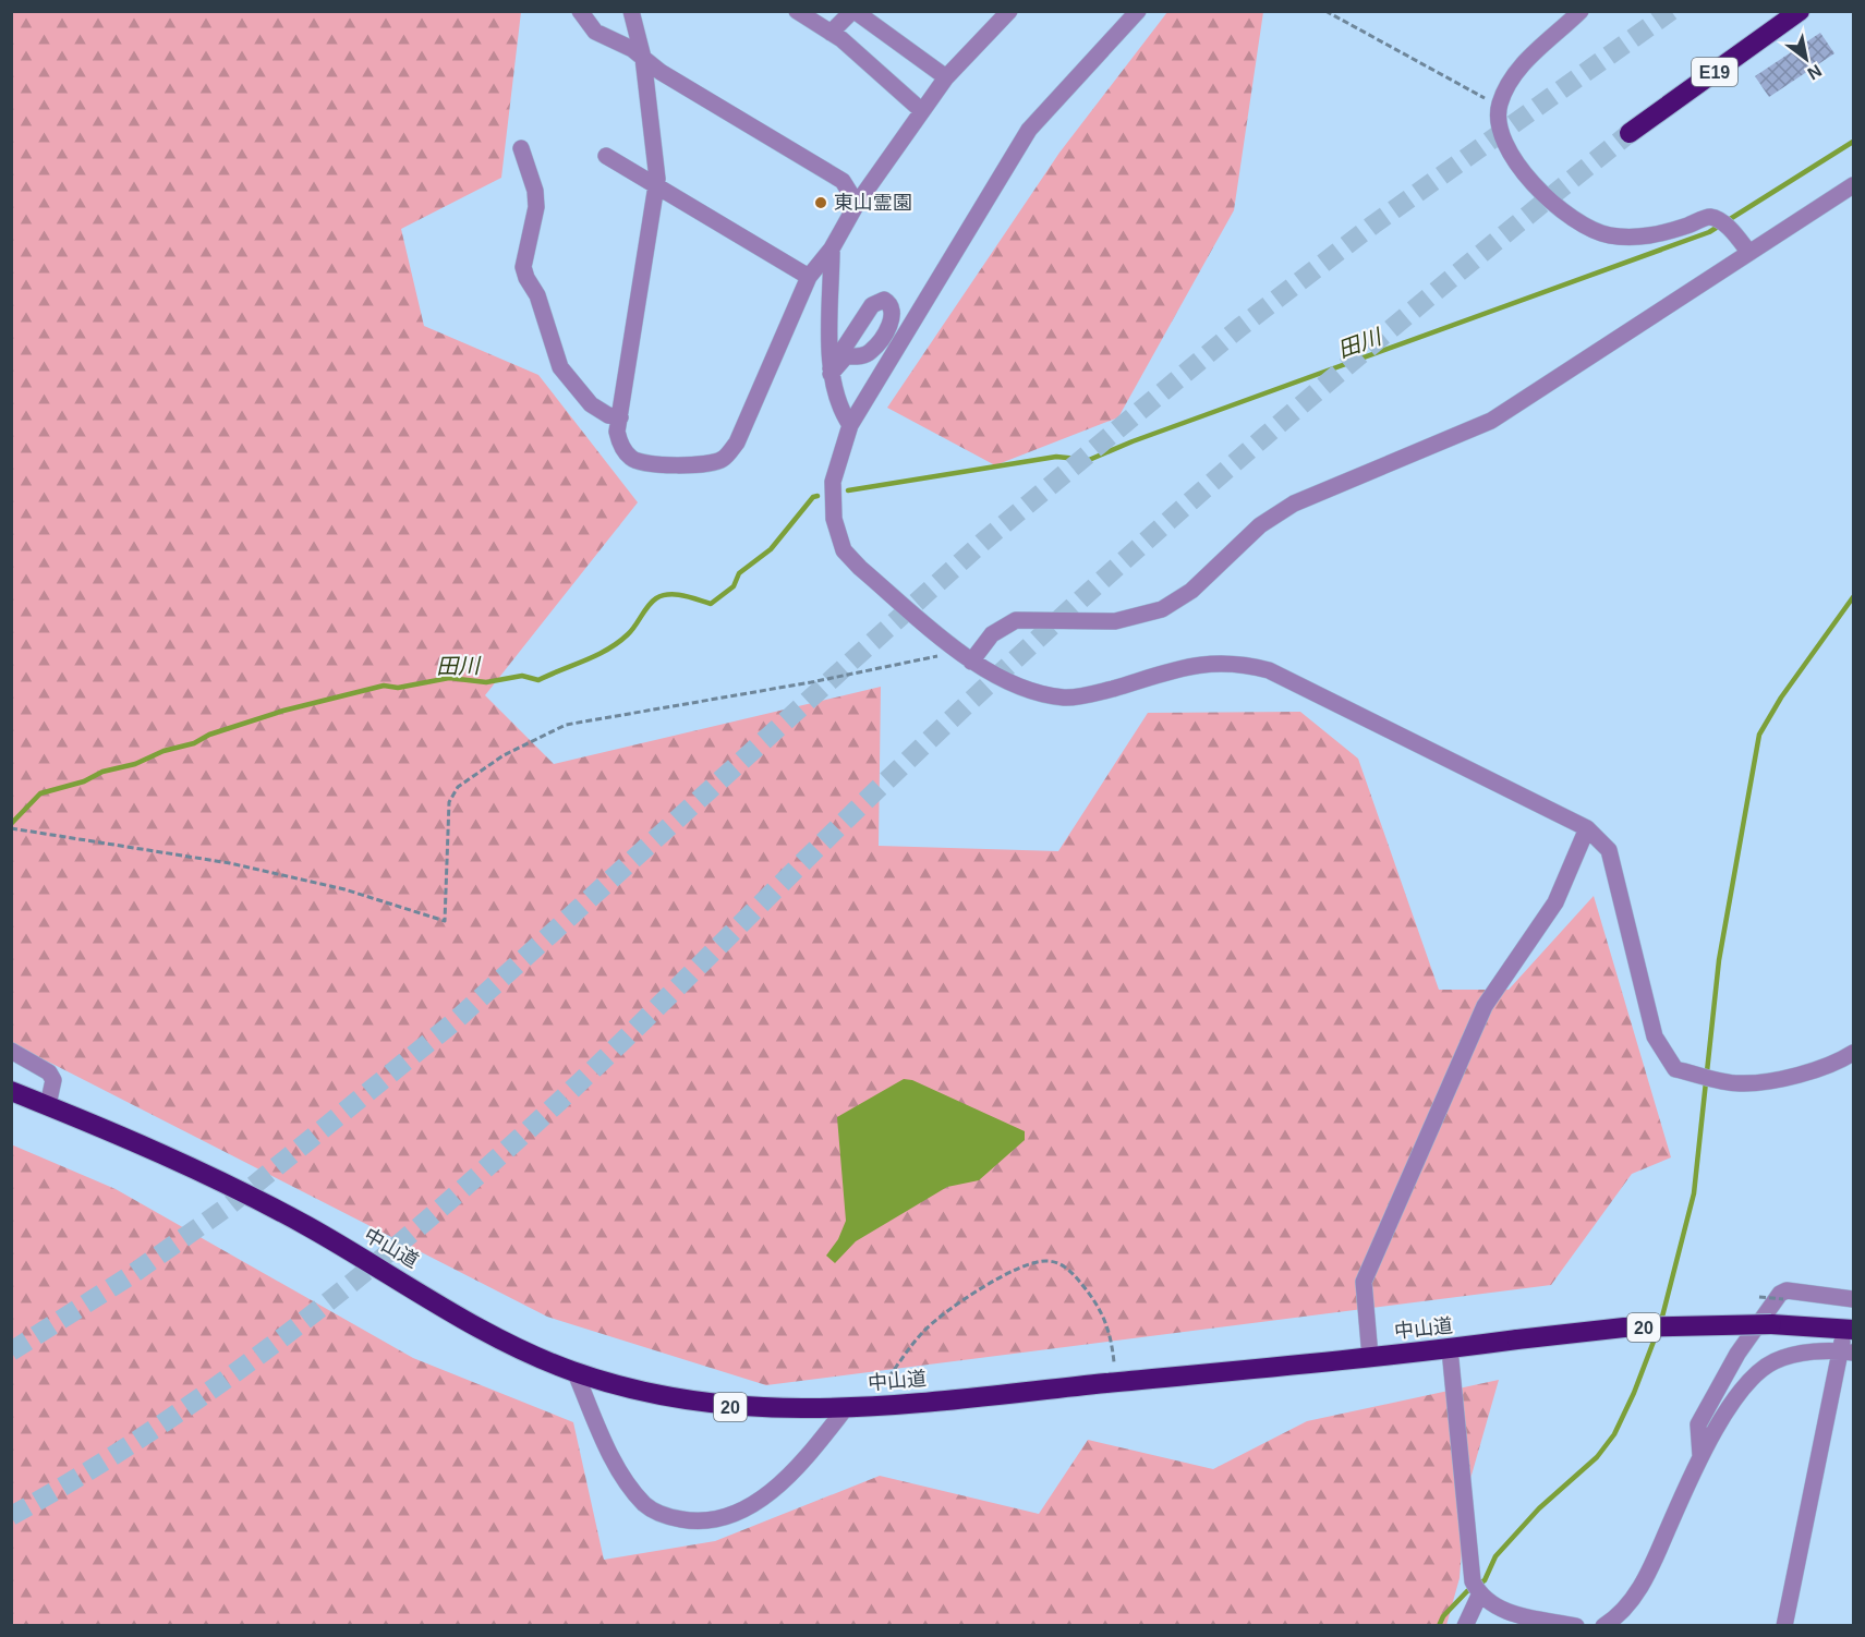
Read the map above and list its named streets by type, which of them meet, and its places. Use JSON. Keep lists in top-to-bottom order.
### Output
{
  "streets": {
    "highway": ["E19", "中山道", "20"]
  },
  "water": ["田川"],
  "places": ["東山霊園"],
  "north": "bottom right"
}
